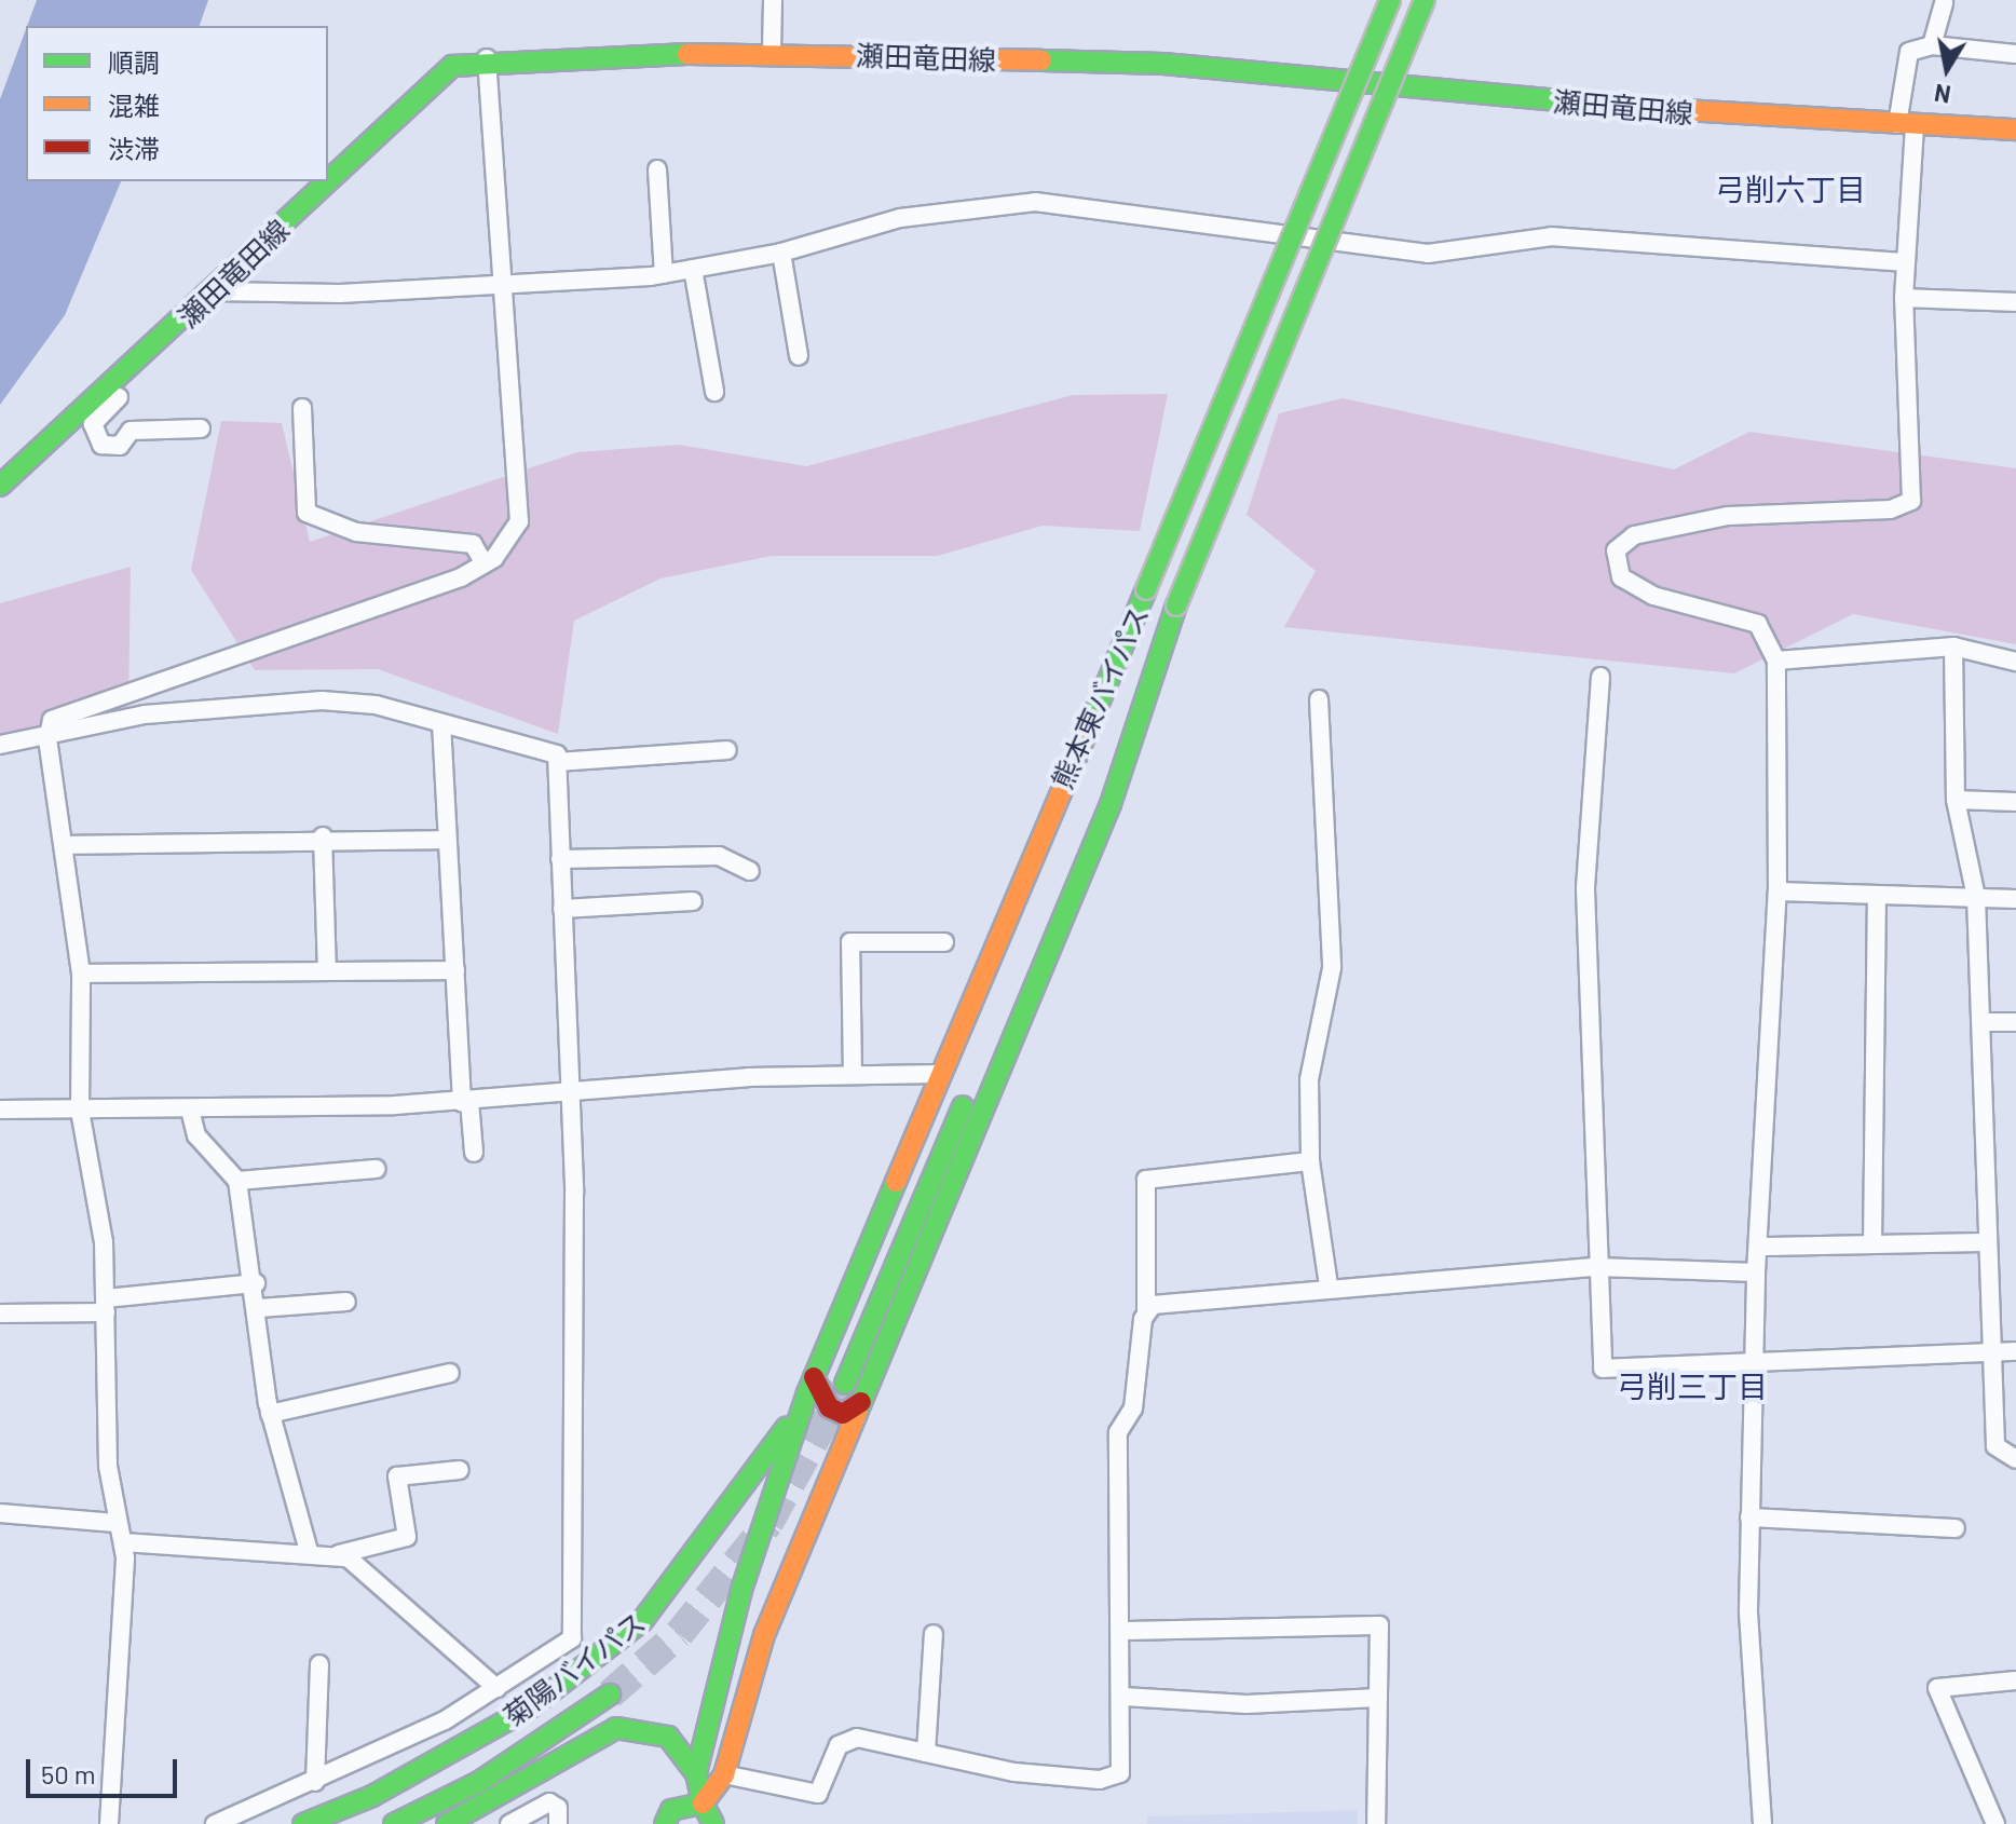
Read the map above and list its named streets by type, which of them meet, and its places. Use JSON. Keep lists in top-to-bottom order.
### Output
{
  "streets": {
    "main road": ["瀬田竜田線", "熊本東バイパス", "菊陽バイパス"]
  },
  "crossings": [
    ["熊本東バイパス", "菊陽バイパス"]
  ],
  "districts": ["弓削六丁目", "弓削三丁目"],
  "legend": ["順調", "混雑", "渋滞"],
  "scale_bar": "50 m",
  "north": "bottom"
}
